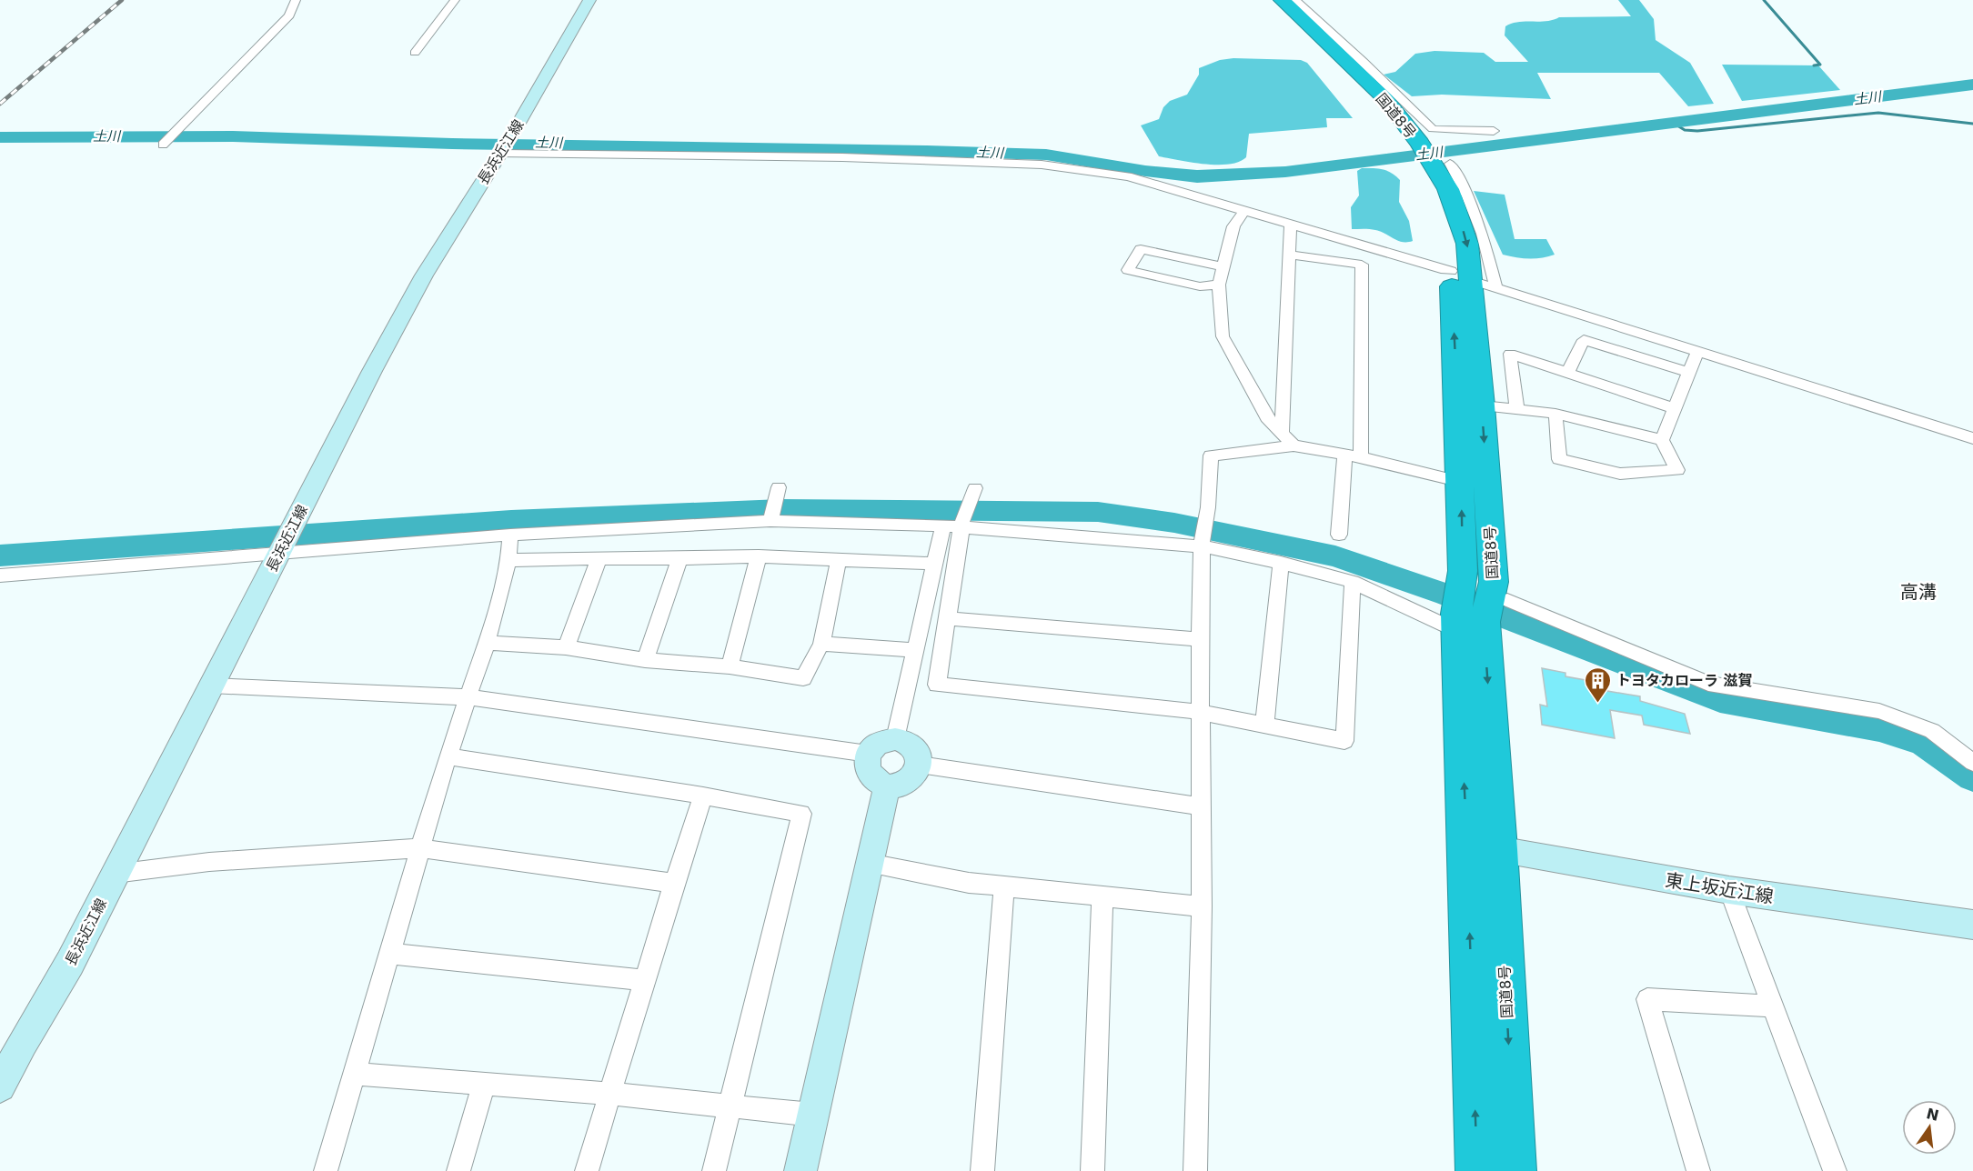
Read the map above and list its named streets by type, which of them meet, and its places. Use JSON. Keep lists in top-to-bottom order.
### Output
{
  "streets": {
    "highway": ["国道8号"],
    "main road": ["長浜近江線", "東上坂近江線"]
  },
  "crossings": [
    ["国道8号", "東上坂近江線"]
  ],
  "districts": ["高溝"],
  "water": ["土川"],
  "places": {
    "building": ["トヨタカローラ 滋賀"]
  },
  "north": "top"
}
